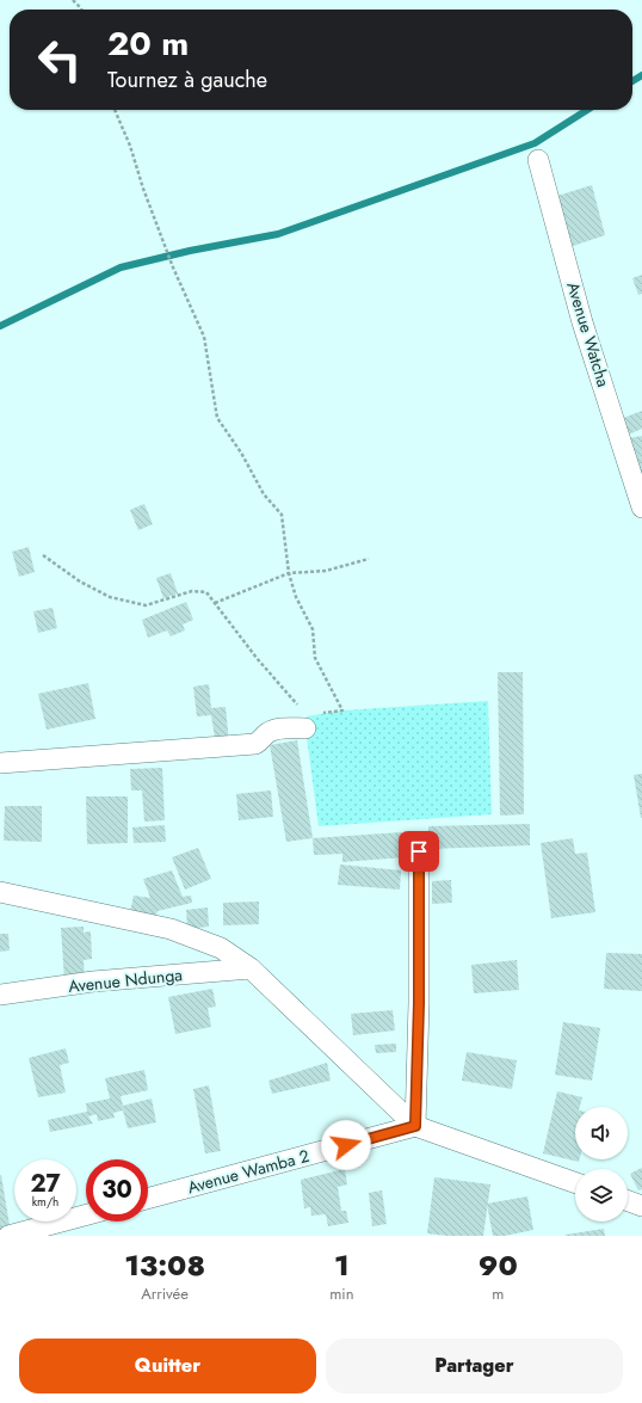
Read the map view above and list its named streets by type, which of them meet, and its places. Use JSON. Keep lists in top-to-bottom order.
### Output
{
  "streets": {
    "street": ["Avenue Watcha", "Avenue Ndunga", "Avenue Wamba 2"]
  },
  "page": {
    "turn": ["20 m", "Tournez à gauche"],
    "speed": "27 km/h",
    "limit": "30",
    "eta": [
      "13:08",
      "Arrivée",
      "1",
      "min",
      "90",
      "m"
    ],
    "buttons": ["Quitter", "Partager"]
  }
}
